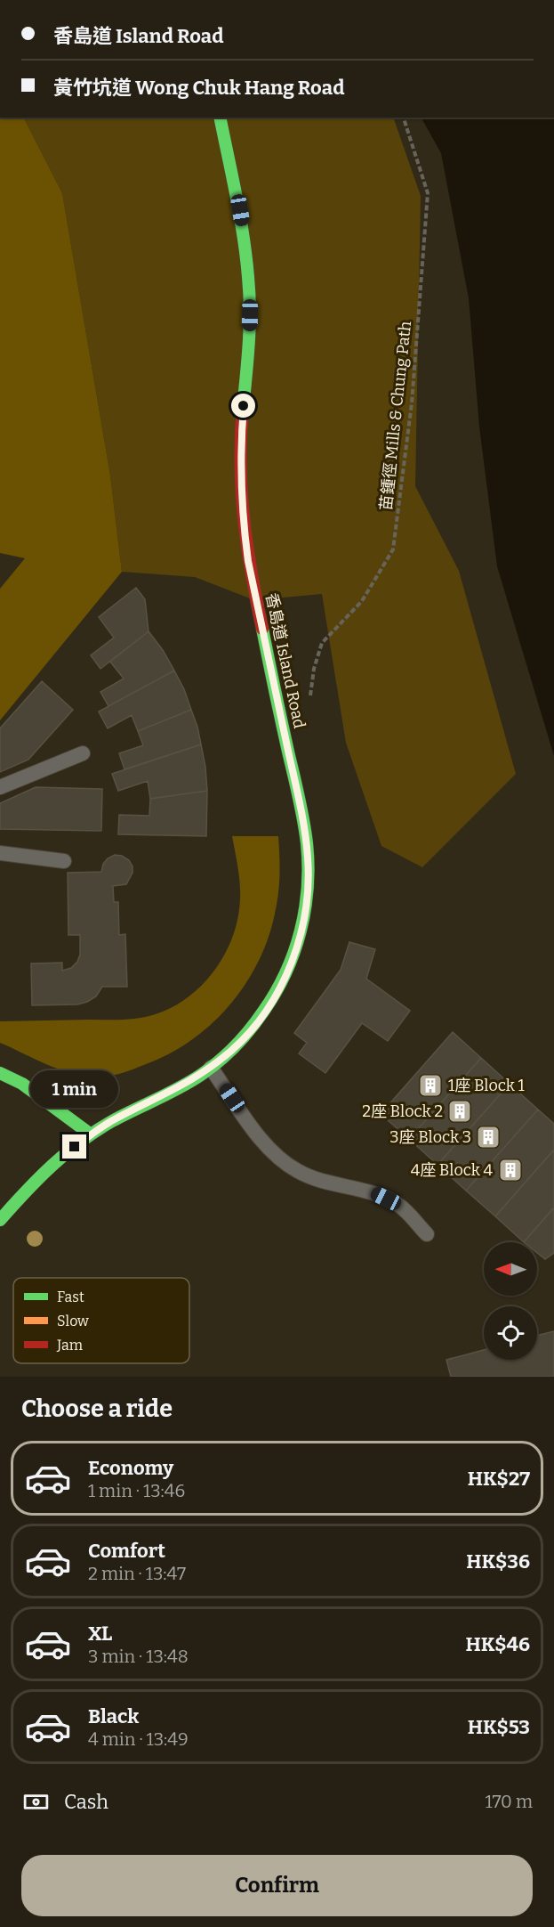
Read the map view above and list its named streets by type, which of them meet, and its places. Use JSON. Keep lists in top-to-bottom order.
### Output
{
  "streets": {
    "main road": ["香島道 Island Road"],
    "path": ["苗鍾徑 Mills & Chung Path"]
  },
  "places": {
    "building": [
      "1座 Block 1",
      "2座 Block 2",
      "3座 Block 3",
      "4座 Block 4"
    ]
  },
  "legend": ["Fast", "Slow", "Jam"],
  "north": "left",
  "page": {
    "banner": ["香島道 Island Road", "黃竹坑道 Wong Chuk Hang Road"],
    "bubble": "1 min",
    "heading": "Choose a ride",
    "list": [
      {
        "name": "Economy",
        "note": "1 min · 13:46",
        "value": "HK$27"
      },
      {
        "name": "Comfort",
        "note": "2 min · 13:47",
        "value": "HK$36"
      },
      {
        "name": "XL",
        "note": "3 min · 13:48",
        "value": "HK$46"
      },
      {
        "name": "Black",
        "note": "4 min · 13:49",
        "value": "HK$53"
      }
    ],
    "pay": ["Cash", "170 m"],
    "buttons": "Confirm"
  }
}
